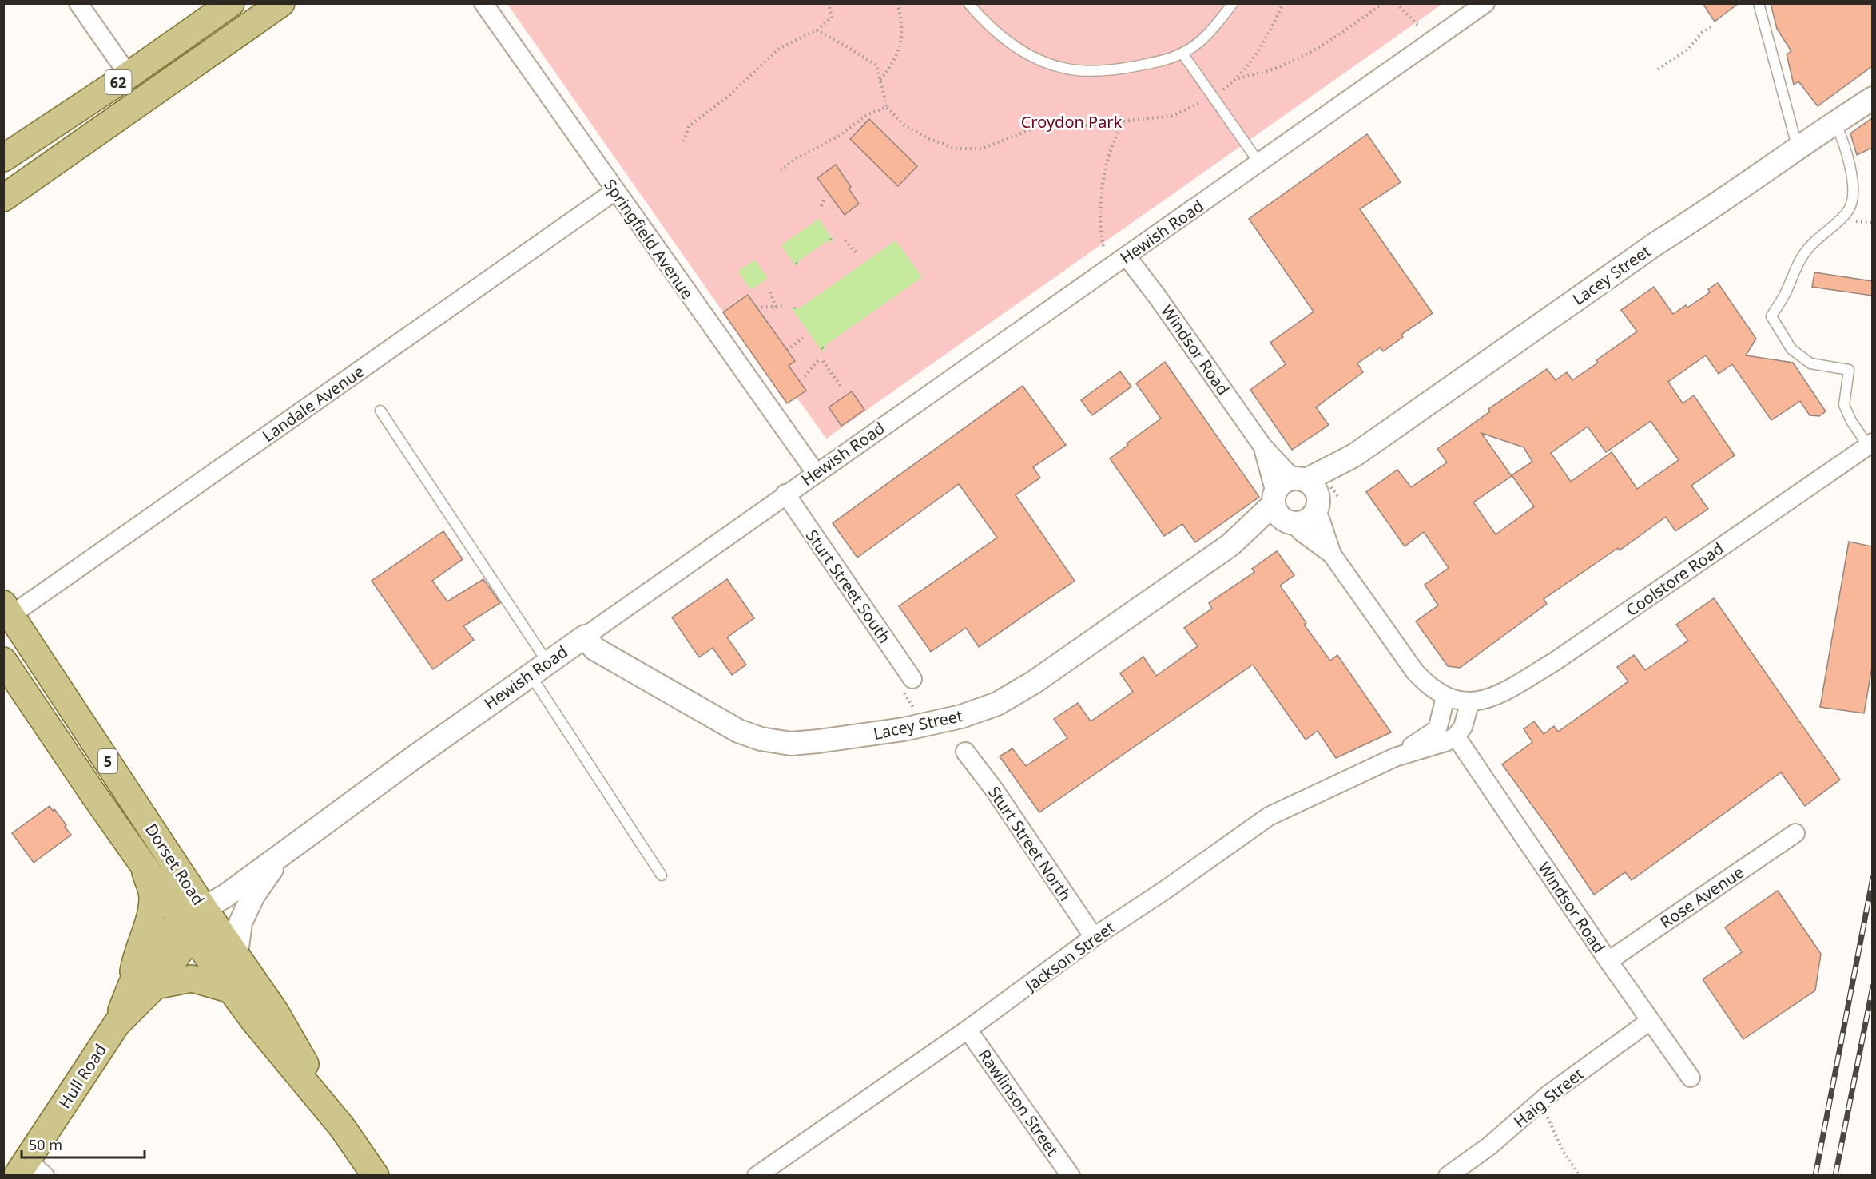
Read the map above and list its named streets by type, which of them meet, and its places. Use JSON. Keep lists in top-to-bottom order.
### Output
{
  "streets": {
    "main road": [
      "62",
      "5",
      "Dorset Road",
      "Hull Road"
    ],
    "street": [
      "Hewish Road",
      "Springfield Avenue",
      "Lacey Street",
      "Windsor Road",
      "Landale Avenue",
      "Coolstore Road",
      "Sturt Street South",
      "Sturt Street North",
      "Rose Avenue",
      "Jackson Street",
      "Haig Street",
      "Rawlinson Street"
    ]
  },
  "crossings": [
    ["Hewish Road", "Springfield Avenue"],
    ["Hewish Road", "Lacey Street"],
    ["Hewish Road", "Windsor Road"],
    ["Hewish Road", "Sturt Street South"],
    ["Hewish Road", "Dorset Road"],
    ["Hewish Road", "Hull Road"],
    ["Springfield Avenue", "Landale Avenue"],
    ["Lacey Street", "Windsor Road"],
    ["Windsor Road", "Rose Avenue"],
    ["Windsor Road", "Haig Street"],
    ["Landale Avenue", "Dorset Road"],
    ["Sturt Street North", "Jackson Street"],
    ["Dorset Road", "Hull Road"],
    ["Jackson Street", "Rawlinson Street"]
  ],
  "parks": ["Croydon Park"],
  "scale_bar": "50 m"
}
